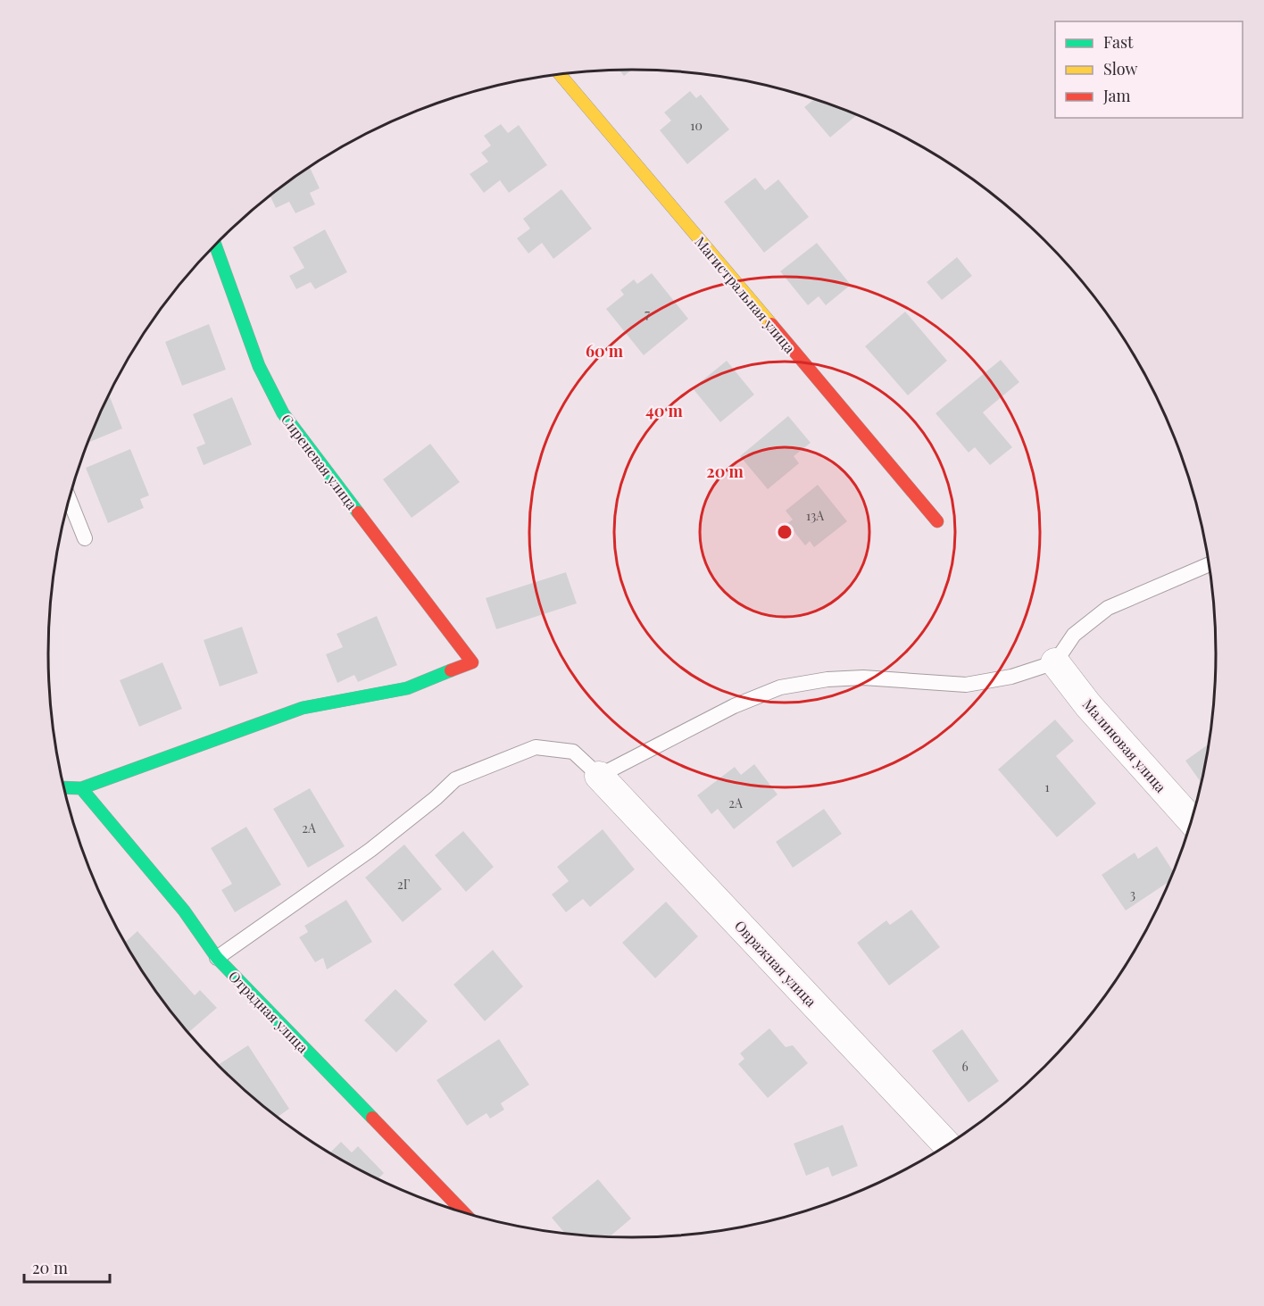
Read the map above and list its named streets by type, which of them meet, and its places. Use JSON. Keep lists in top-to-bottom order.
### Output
{
  "streets": {
    "street": [
      "Магистральная улица",
      "Сиреневая улица",
      "Малиновая улица",
      "Овражная улица",
      "Отрадная улица"
    ]
  },
  "crossings": [
    ["Сиреневая улица", "Отрадная улица"]
  ],
  "house_numbers": [
    "10",
    "7",
    "13А",
    "1",
    "2А",
    "2А",
    "2Г",
    "3",
    "6"
  ],
  "legend": ["Fast", "Slow", "Jam"],
  "scale_bar": "20 m",
  "rings": ["60 m", "40 m", "20 m"]
}
